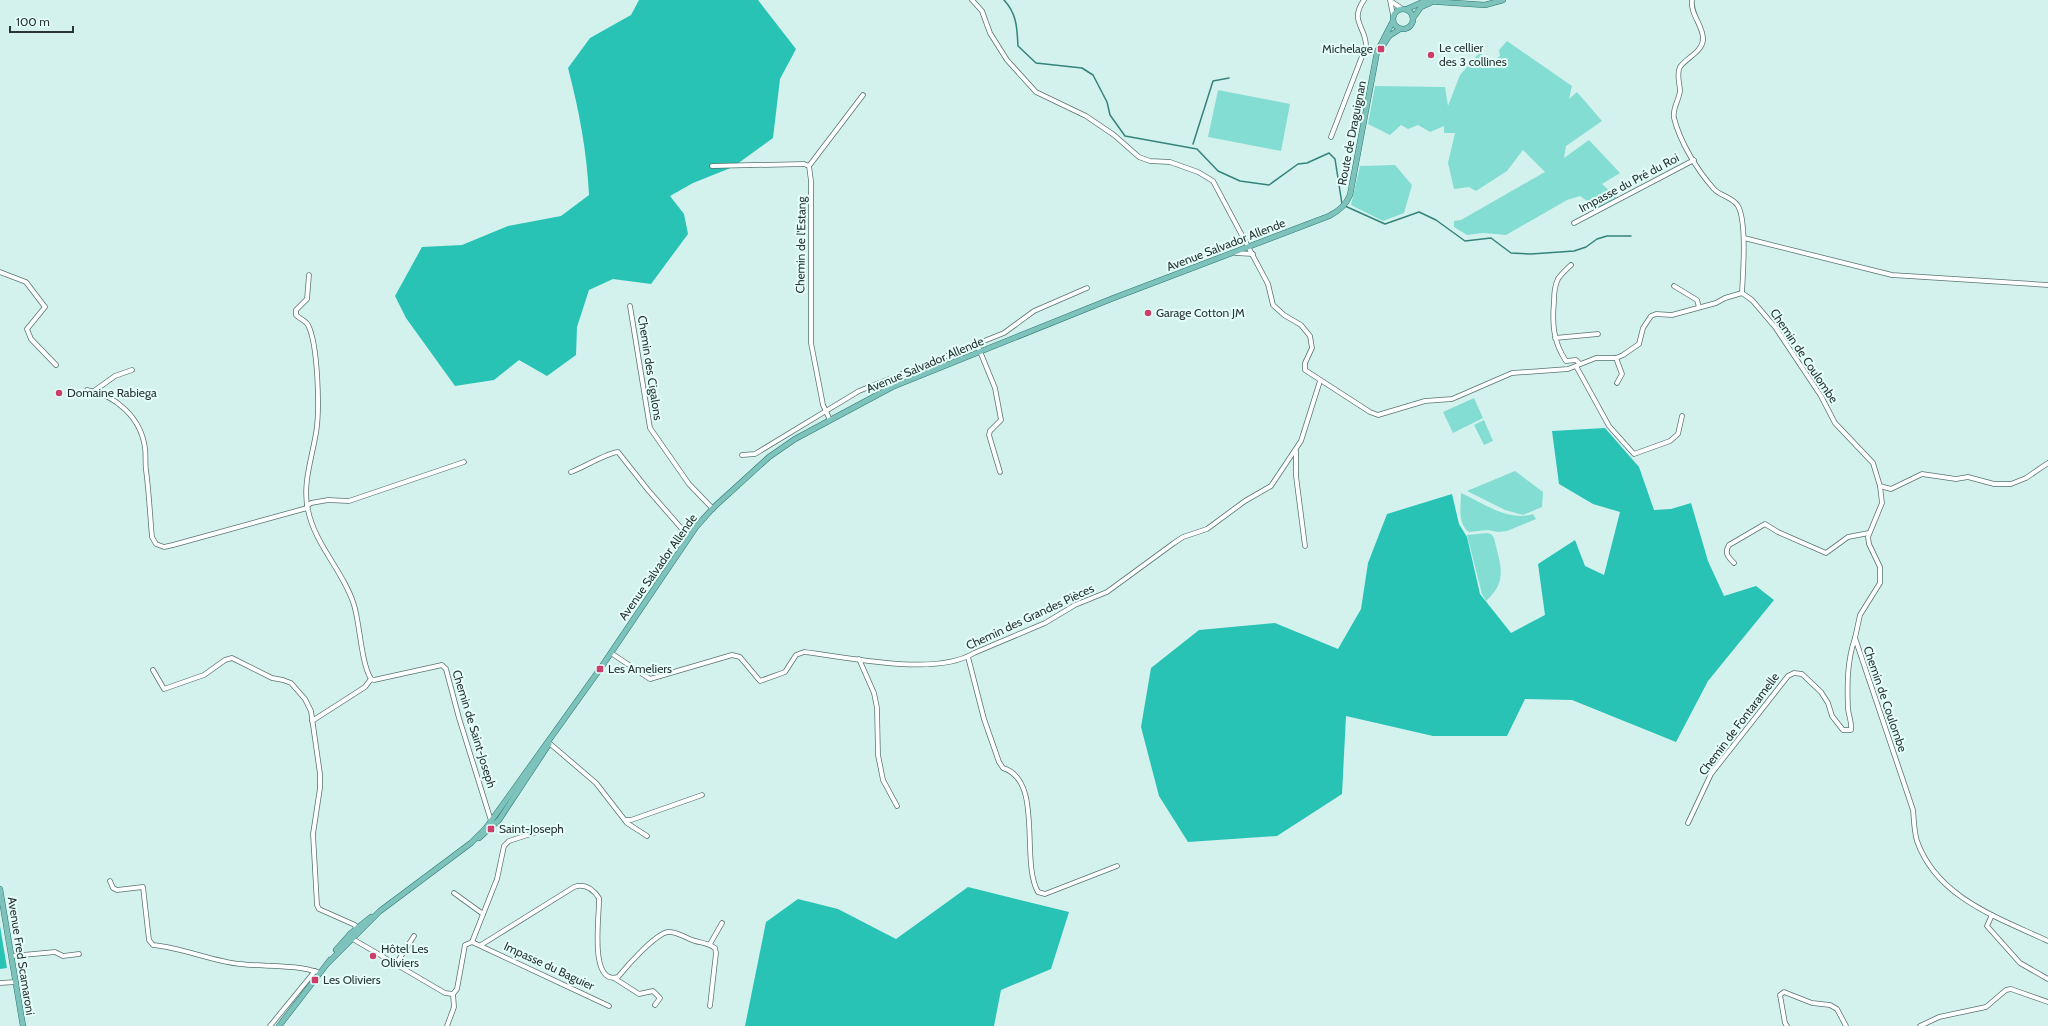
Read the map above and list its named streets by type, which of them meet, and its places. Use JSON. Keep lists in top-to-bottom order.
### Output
{
  "streets": {
    "main road": ["Route de Draguignan", "Avenue Salvador Allende", "Avenue Fred Scamaroni"],
    "street": [
      "Impasse du Pré du Roi",
      "Chemin de l'Estang",
      "Chemin de Coulombe",
      "Chemin des Cigalons",
      "Chemin des Grandes Pièces",
      "Chemin de Fontaramelle",
      "Chemin de Saint-Joseph",
      "Impasse du Baguier"
    ]
  },
  "crossings": [
    ["Route de Draguignan", "Avenue Salvador Allende"],
    ["Chemin de l'Estang", "Avenue Salvador Allende"],
    ["Avenue Salvador Allende", "Chemin des Cigalons"],
    ["Avenue Salvador Allende", "Chemin des Grandes Pièces"],
    ["Avenue Salvador Allende", "Chemin de Saint-Joseph"],
    ["Chemin de Coulombe", "Chemin de Fontaramelle"]
  ],
  "places": {
    "transit": [
      "Michelage",
      "Les Ameliers",
      "Saint-Joseph",
      "Les Oliviers"
    ],
    "other": [
      "Le cellier des 3 collines",
      "Garage Cotton JM",
      "Domaine Rabiega",
      "Hôtel Les Oliviers"
    ]
  },
  "scale_bar": "100 m"
}
